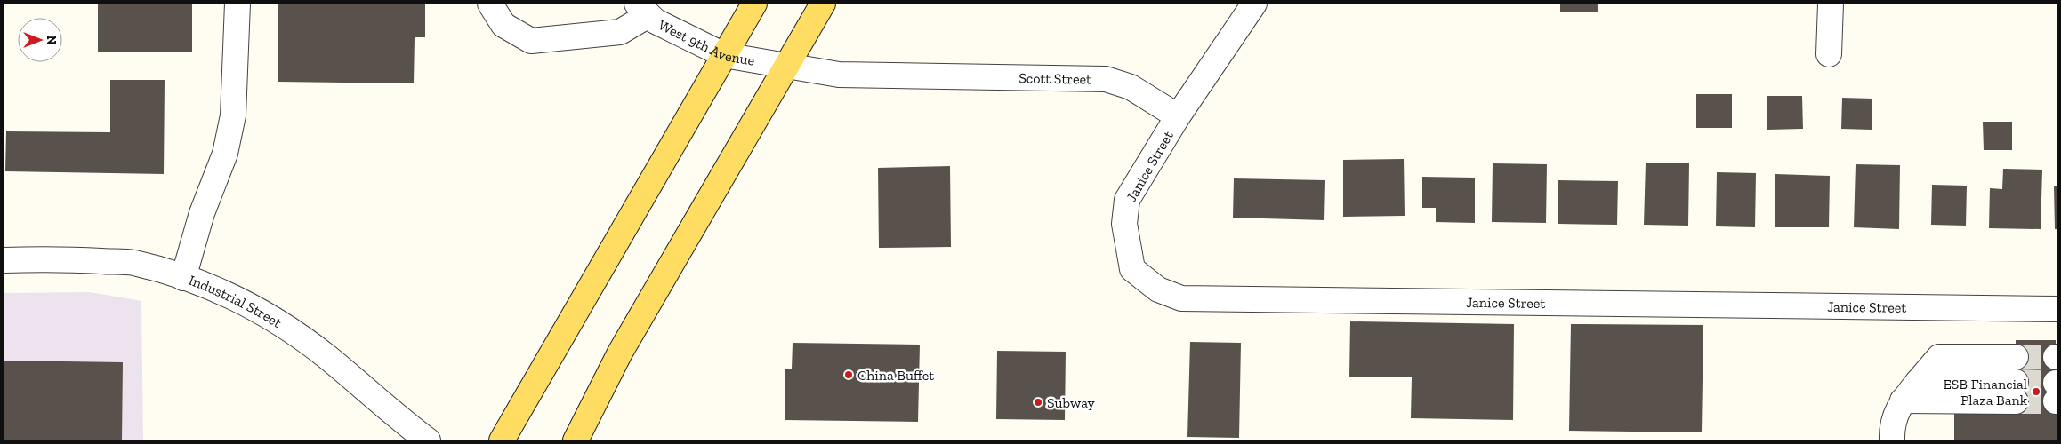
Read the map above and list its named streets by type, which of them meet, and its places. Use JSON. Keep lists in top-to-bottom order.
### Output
{
  "streets": {
    "street": [
      "West 9th Avenue",
      "Scott Street",
      "Janice Street",
      "Industrial Street"
    ]
  },
  "crossings": [
    ["West 9th Avenue", "Scott Street"],
    ["Scott Street", "Janice Street"]
  ],
  "places": ["China Buffet", "ESB Financial Plaza Bank", "Subway"],
  "north": "right"
}
